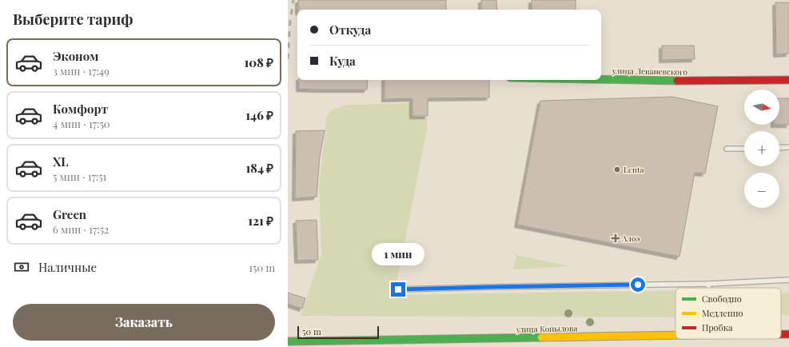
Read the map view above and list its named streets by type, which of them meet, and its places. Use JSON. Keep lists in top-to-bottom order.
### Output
{
  "streets": {
    "main road": ["улица Леваневского", "улица Копылова"]
  },
  "places": {
    "other": ["Lenta"],
    "health": ["Алоэ"]
  },
  "legend": ["Свободно", "Медленно", "Пробка"],
  "scale_bar": "50 m",
  "north": "right",
  "page": {
    "heading": "Выберите тариф",
    "banner": ["Откуда", "Куда"],
    "list": [
      {
        "name": "Эконом",
        "note": "3 мин · 17:49",
        "value": "108 ₽"
      },
      {
        "name": "Комфорт",
        "note": "4 мин · 17:50",
        "value": "146 ₽"
      },
      {
        "name": "XL",
        "note": "5 мин · 17:51",
        "value": "184 ₽"
      },
      {
        "name": "Green",
        "note": "6 мин · 17:52",
        "value": "121 ₽"
      }
    ],
    "map_buttons": ["+", "−"],
    "bubble": "1 мин",
    "pay": ["Наличные", "150 m"],
    "buttons": "Заказать",
    "scale": "50 m"
  }
}
